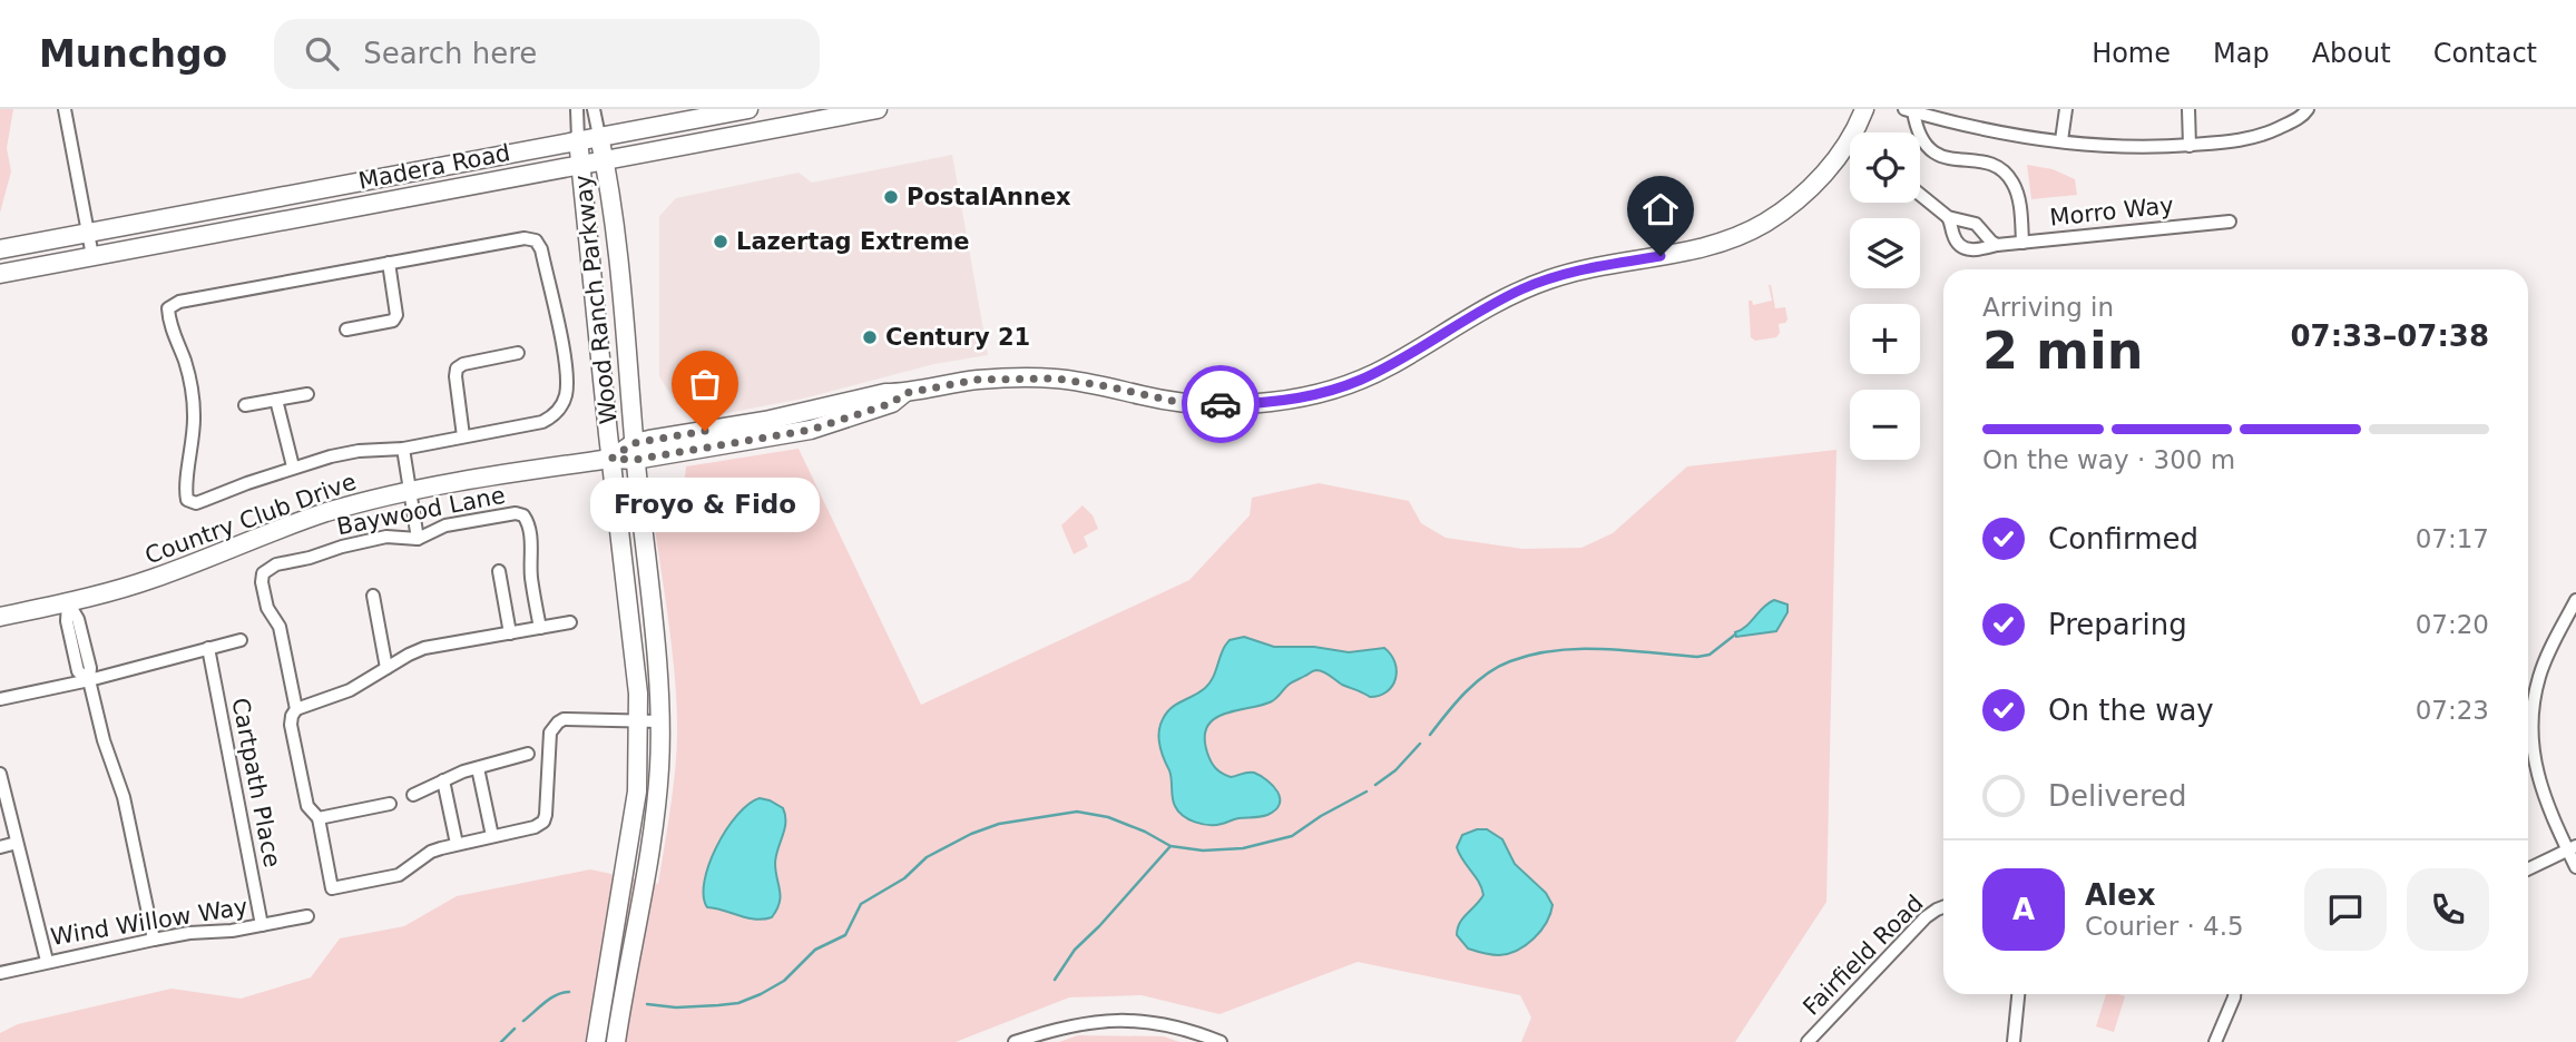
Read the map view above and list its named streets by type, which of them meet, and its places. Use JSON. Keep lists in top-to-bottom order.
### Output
{
  "streets": {
    "main road": ["Madera Road", "Wood Ranch Parkway", "Country Club Drive"],
    "street": [
      "Morro Way",
      "Baywood Lane",
      "Cartpath Place",
      "Wind Willow Way",
      "Fairfield Road"
    ]
  },
  "crossings": [
    ["Madera Road", "Wood Ranch Parkway"],
    ["Wood Ranch Parkway", "Country Club Drive"],
    ["Cartpath Place", "Wind Willow Way"]
  ],
  "places": [
    "PostalAnnex",
    "Lazertag Extreme",
    "Century 21",
    "Froyo & Fido"
  ],
  "page": {
    "header": "Munchgo",
    "search": "Search here",
    "nav": [
      "Home",
      "Map",
      "About",
      "Contact"
    ],
    "map_buttons": ["+", "−"],
    "heading": ["2 min", "Arriving in", "07:33–07:38"],
    "panel": ["Alex", "Courier · 4.5"],
    "bar": "On the way · 300 m",
    "bubble": "Froyo & Fido",
    "list": [
      ["Confirmed", "07:17"],
      ["Preparing", "07:20"],
      ["On the way", "07:23"],
      "Delivered"
    ],
    "round": "A"
  }
}
